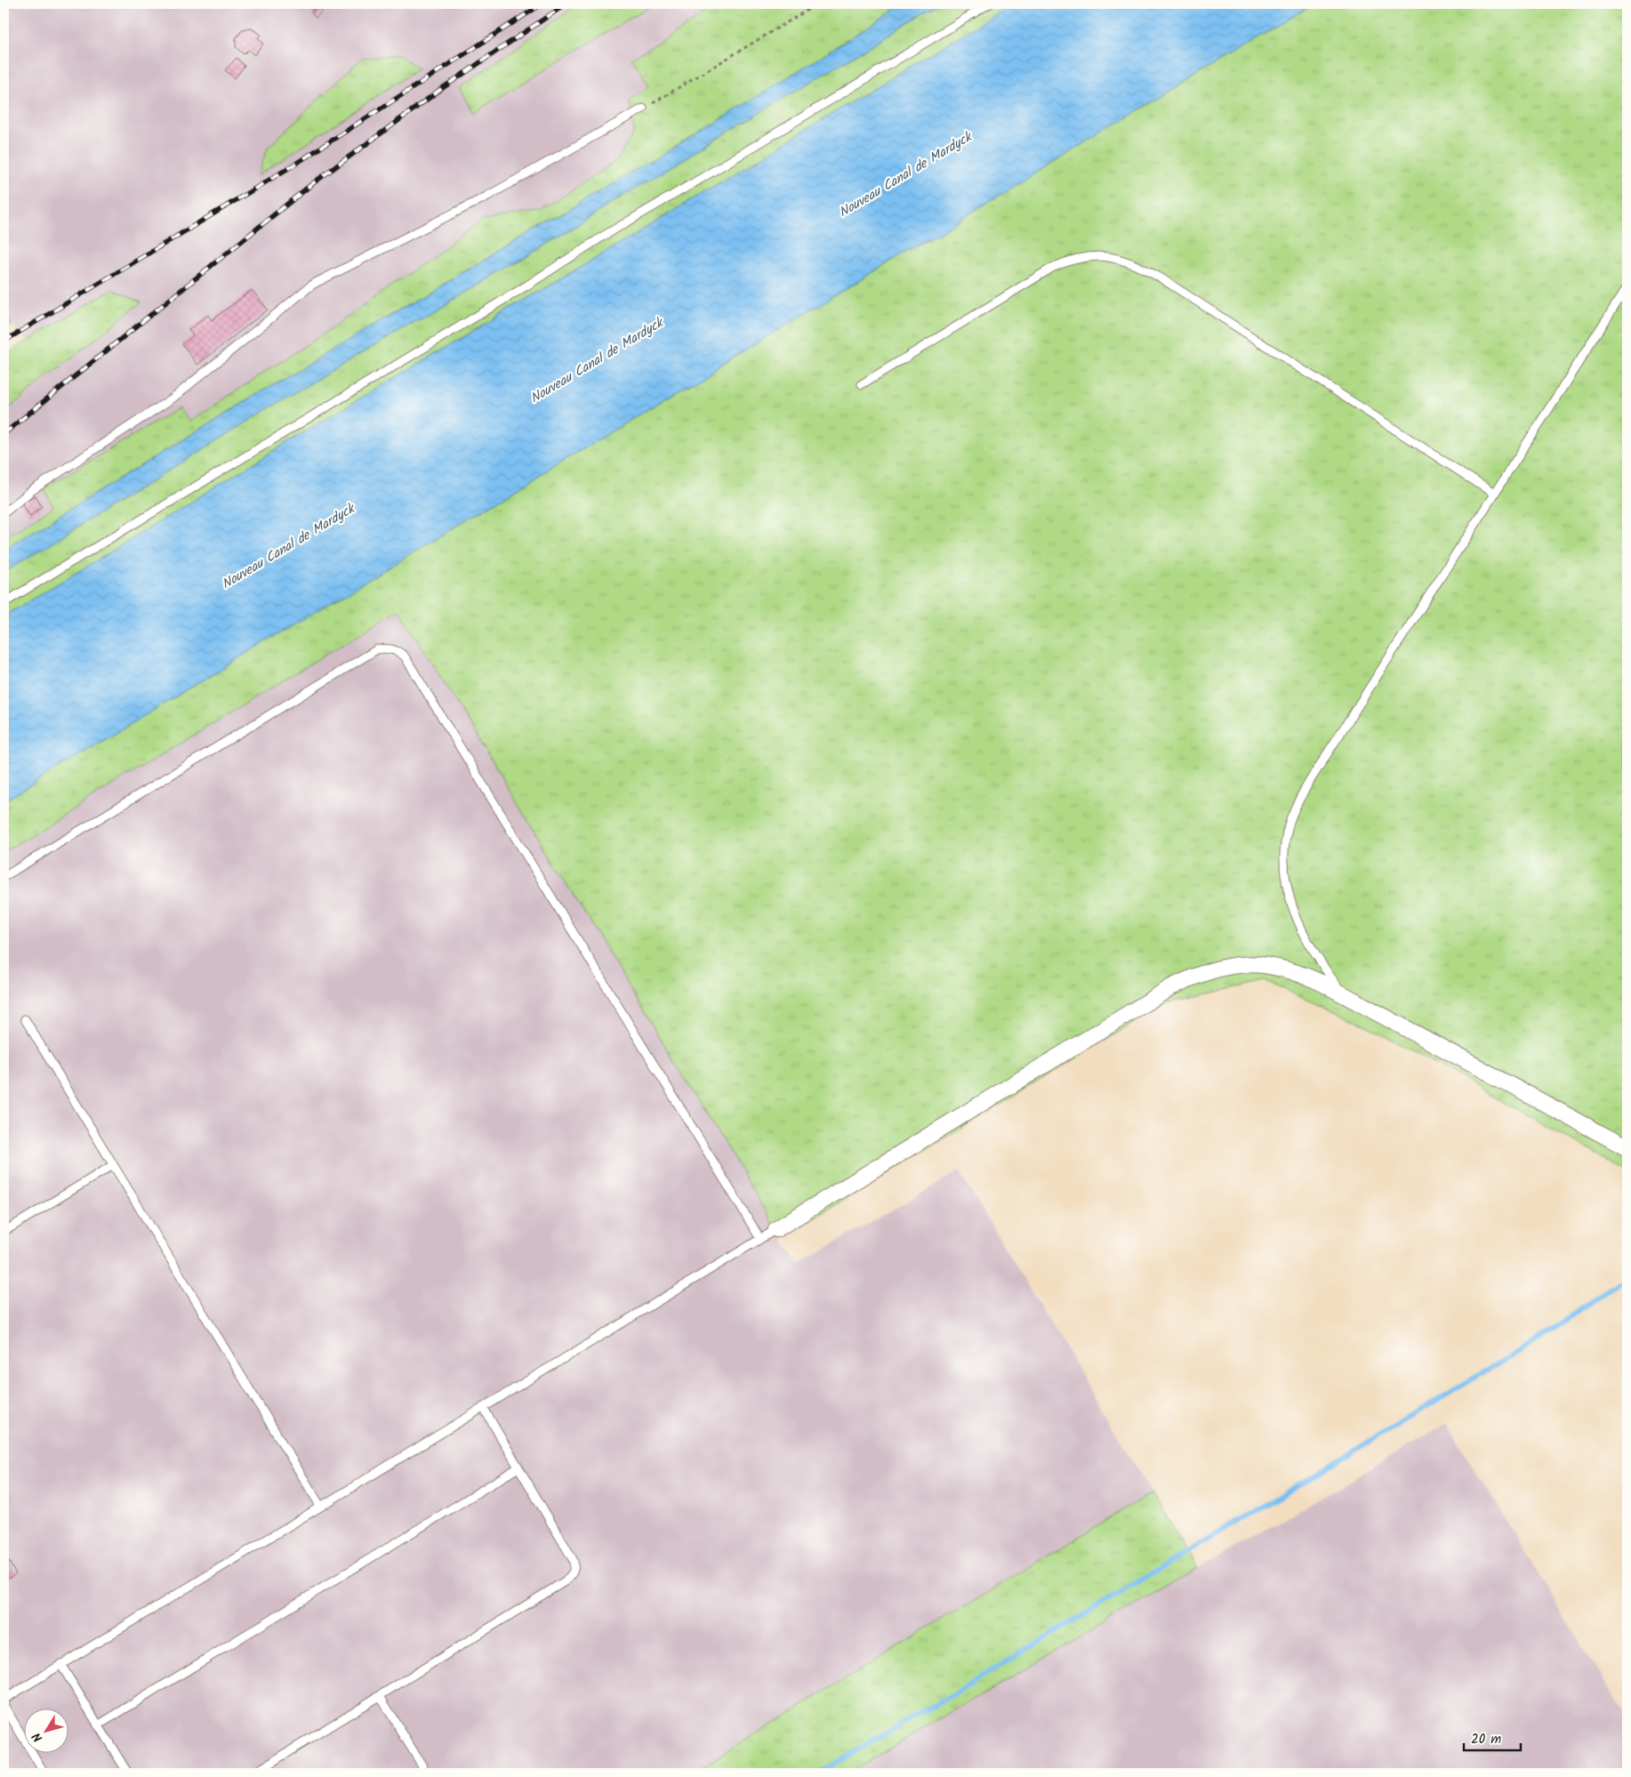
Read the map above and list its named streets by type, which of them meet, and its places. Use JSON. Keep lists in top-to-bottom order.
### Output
{
  "water": ["Nouveau Canal de Mardyck"],
  "scale_bar": "20 m",
  "north": "bottom left"
}
